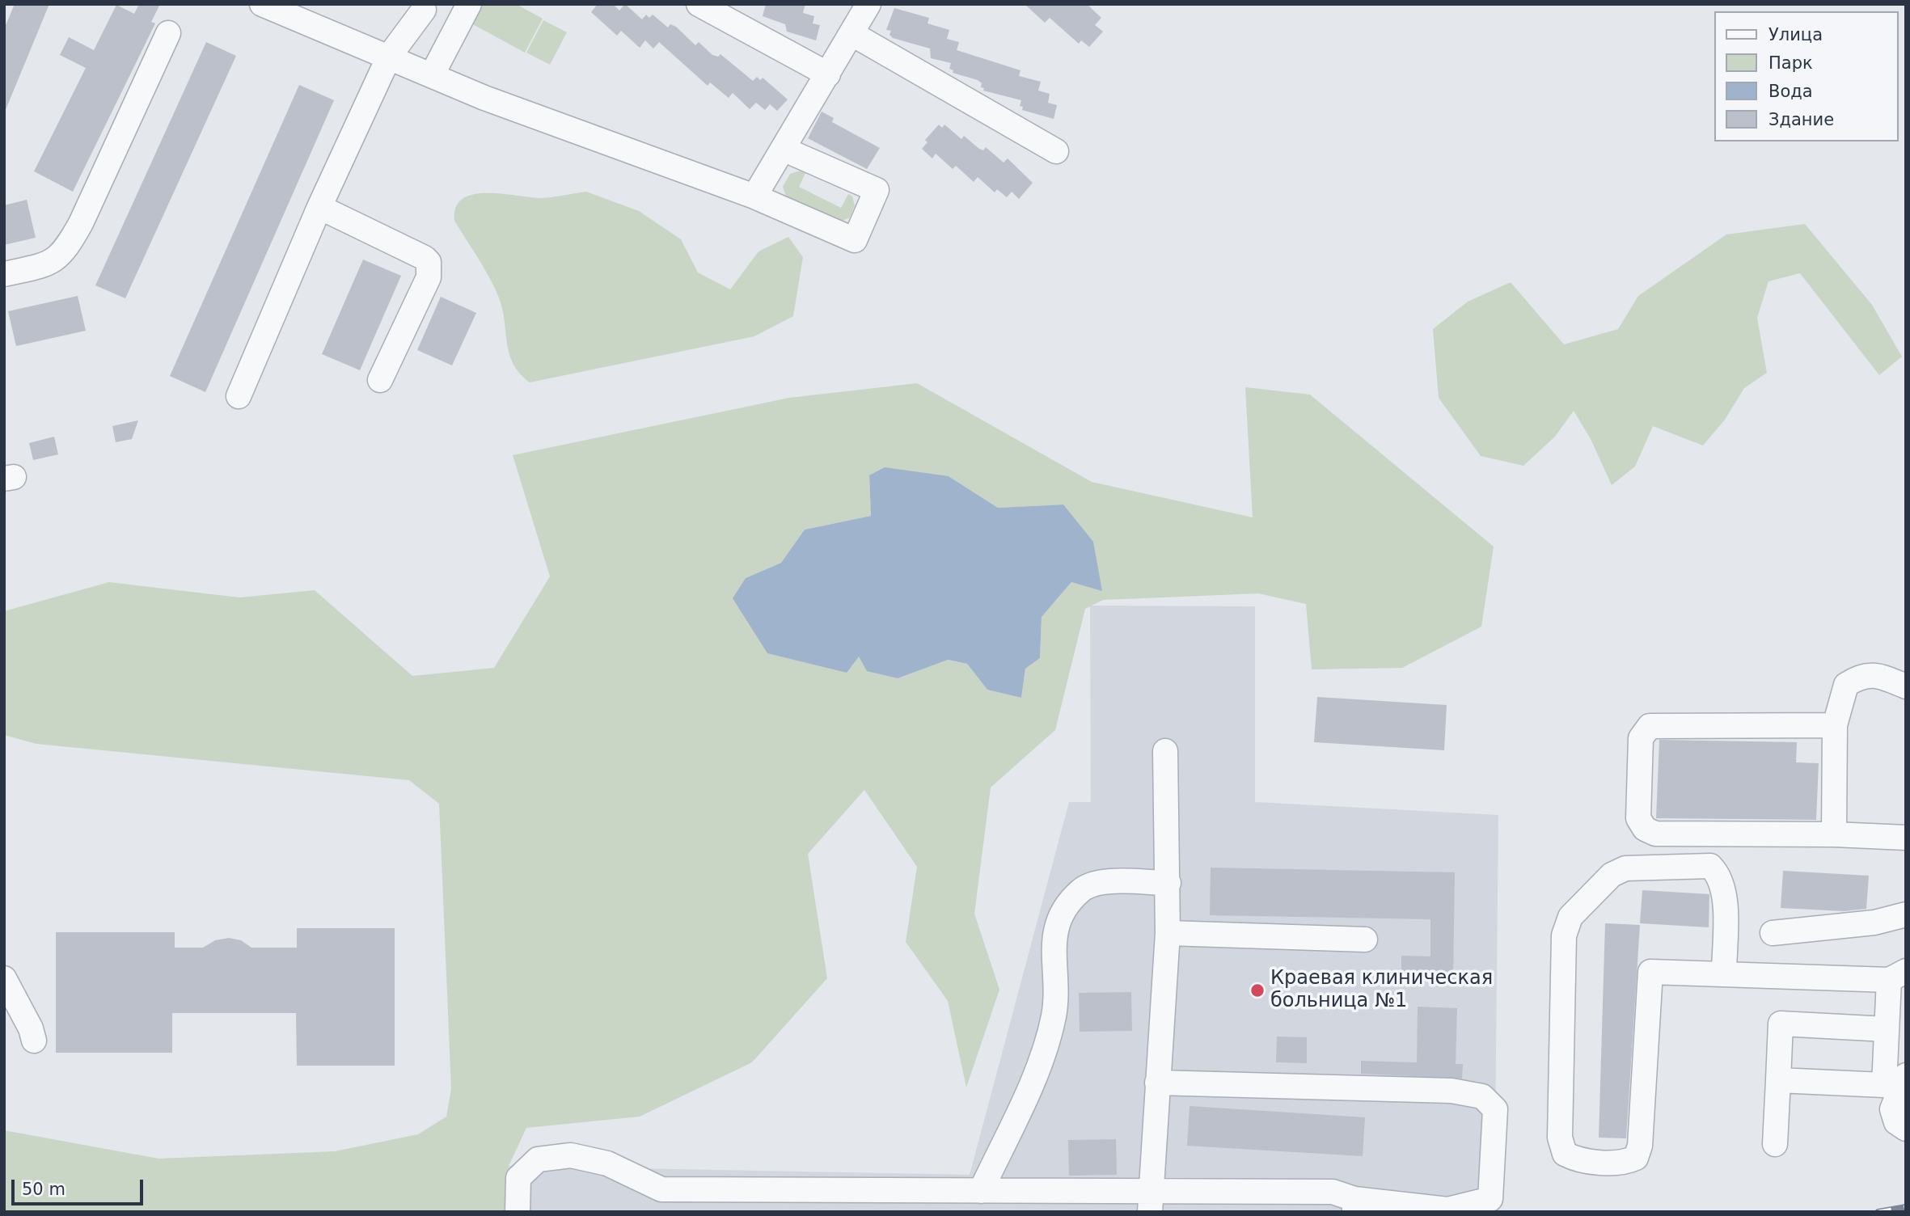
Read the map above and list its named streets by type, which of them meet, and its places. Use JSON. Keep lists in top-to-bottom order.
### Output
{
  "places": ["Краевая клиническая больница №1"],
  "legend": [
    "Улица",
    "Парк",
    "Вода",
    "Здание"
  ],
  "scale_bar": "50 m"
}
